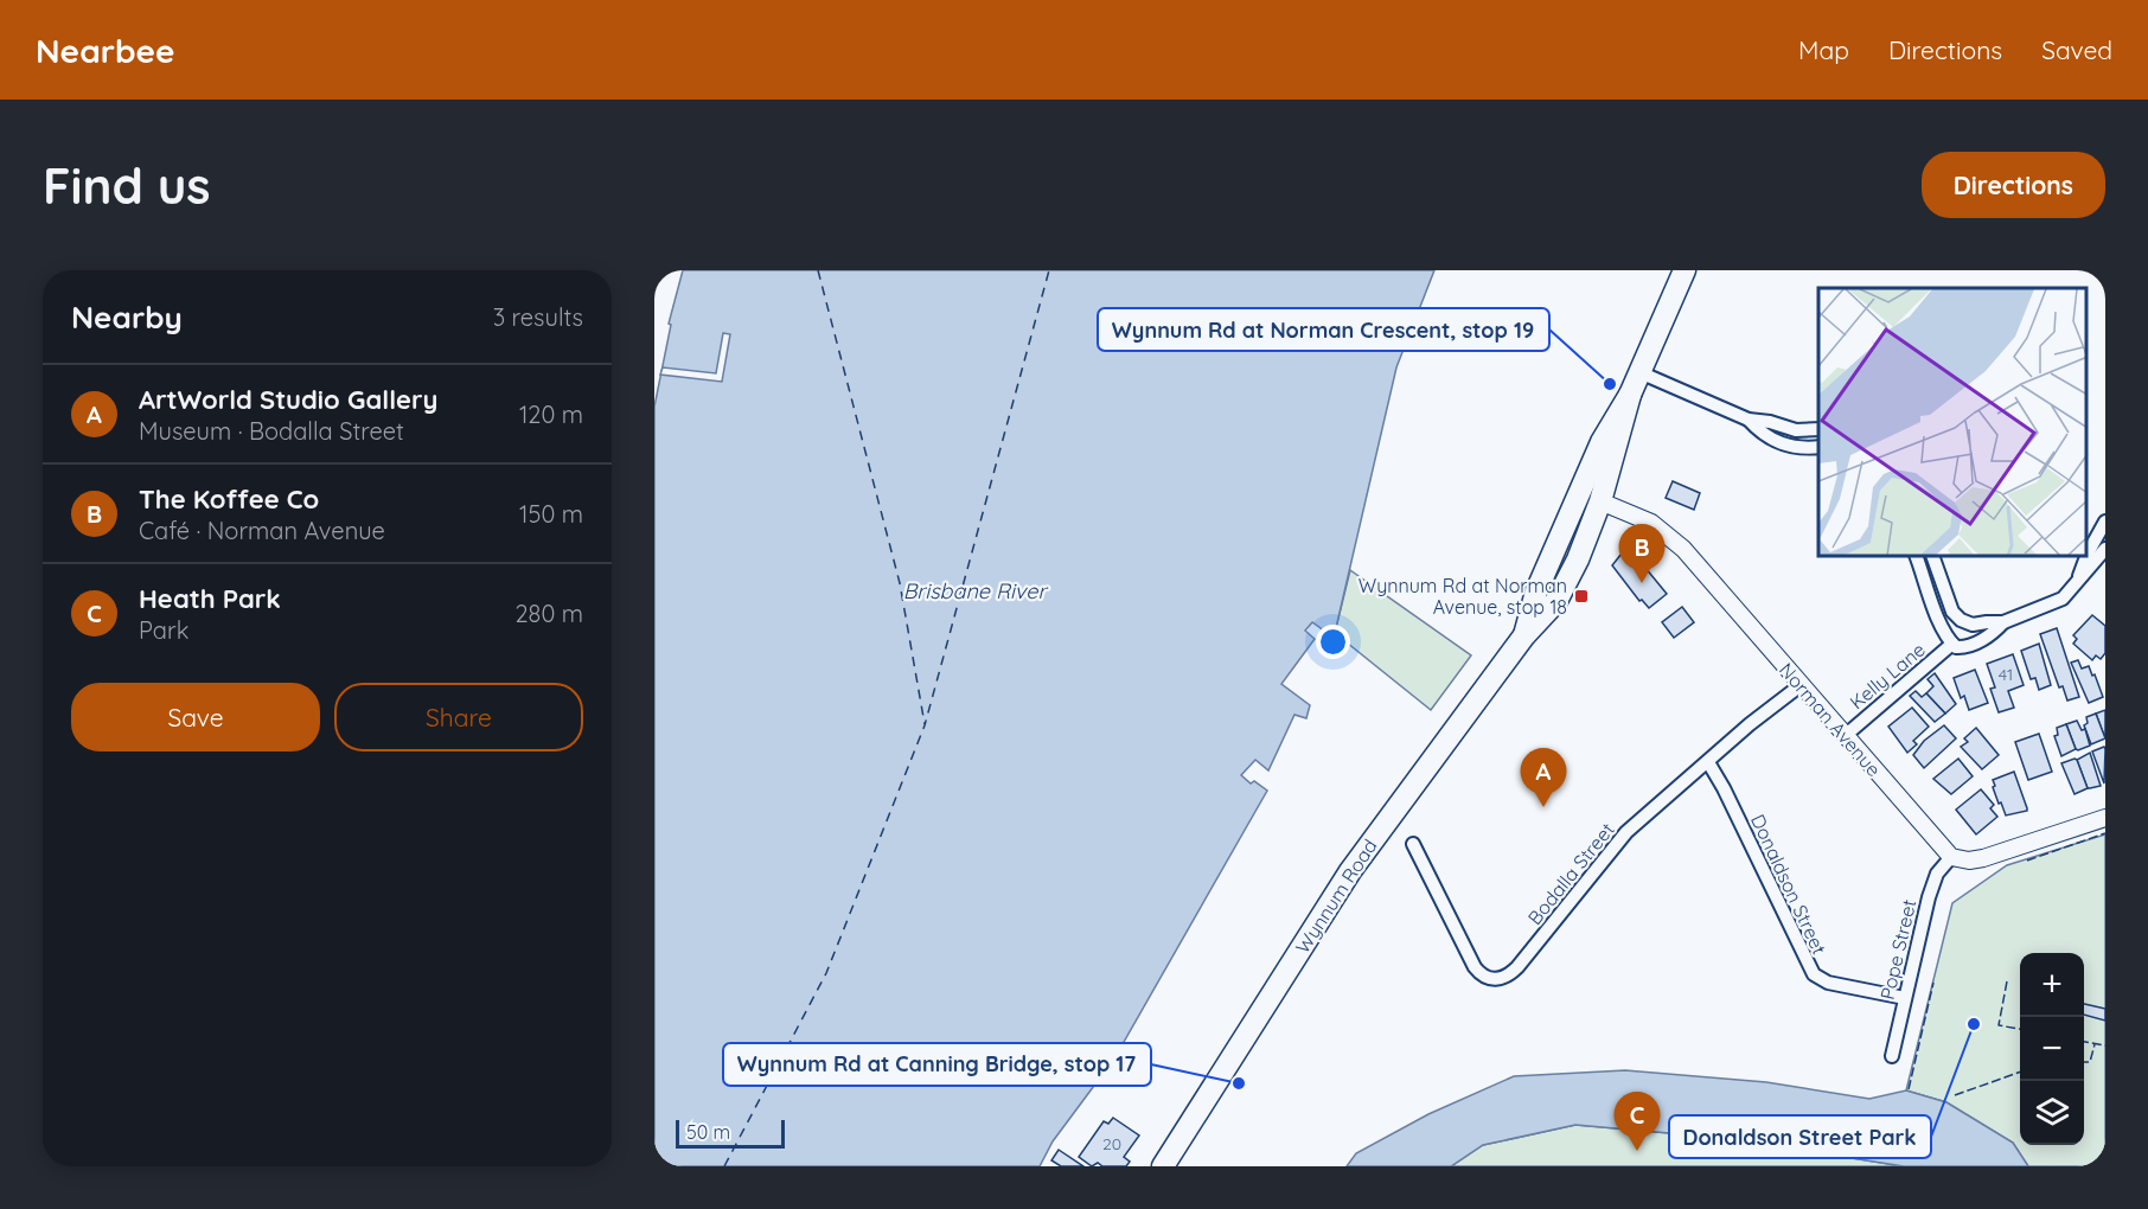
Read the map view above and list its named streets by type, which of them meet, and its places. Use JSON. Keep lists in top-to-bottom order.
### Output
{
  "streets": {
    "main road": ["Norman Avenue", "Wynnum Road"],
    "street": [
      "Kelly Lane",
      "Bodalla Street",
      "Donaldson Street",
      "Pope Street"
    ]
  },
  "crossings": [
    ["Kelly Lane", "Norman Avenue"],
    ["Norman Avenue", "Bodalla Street"],
    ["Norman Avenue", "Wynnum Road"],
    ["Norman Avenue", "Pope Street"],
    ["Bodalla Street", "Donaldson Street"],
    ["Donaldson Street", "Pope Street"]
  ],
  "water": ["Brisbane River"],
  "places": {
    "other": ["Wynnum Rd at Norman Crescent, stop 19", "Donaldson Street Park", "Wynnum Rd at Canning Bridge, stop 17"],
    "transit": ["Wynnum Rd at Norman Avenue, stop 18"]
  },
  "house_numbers": ["41", "20"],
  "scale_bar": "50 m",
  "page": {
    "header": "Nearbee",
    "nav": ["Map", "Directions", "Saved"],
    "buttons": [
      "Directions",
      ["Save", "Share"]
    ],
    "title": "Find us",
    "heading": ["Nearby", "3 results"],
    "list": [
      {
        "mark": "A",
        "name": "ArtWorld Studio Gallery",
        "note": "Museum · Bodalla Street",
        "value": "120 m"
      },
      {
        "mark": "B",
        "name": "The Koffee Co",
        "note": "Café · Norman Avenue",
        "value": "150 m"
      },
      {
        "mark": "C",
        "name": "Heath Park",
        "note": "Park",
        "value": "280 m"
      }
    ],
    "pins": ["B", "A", "C"],
    "map_buttons": ["+", "−"],
    "scale": "50 m"
  }
}
